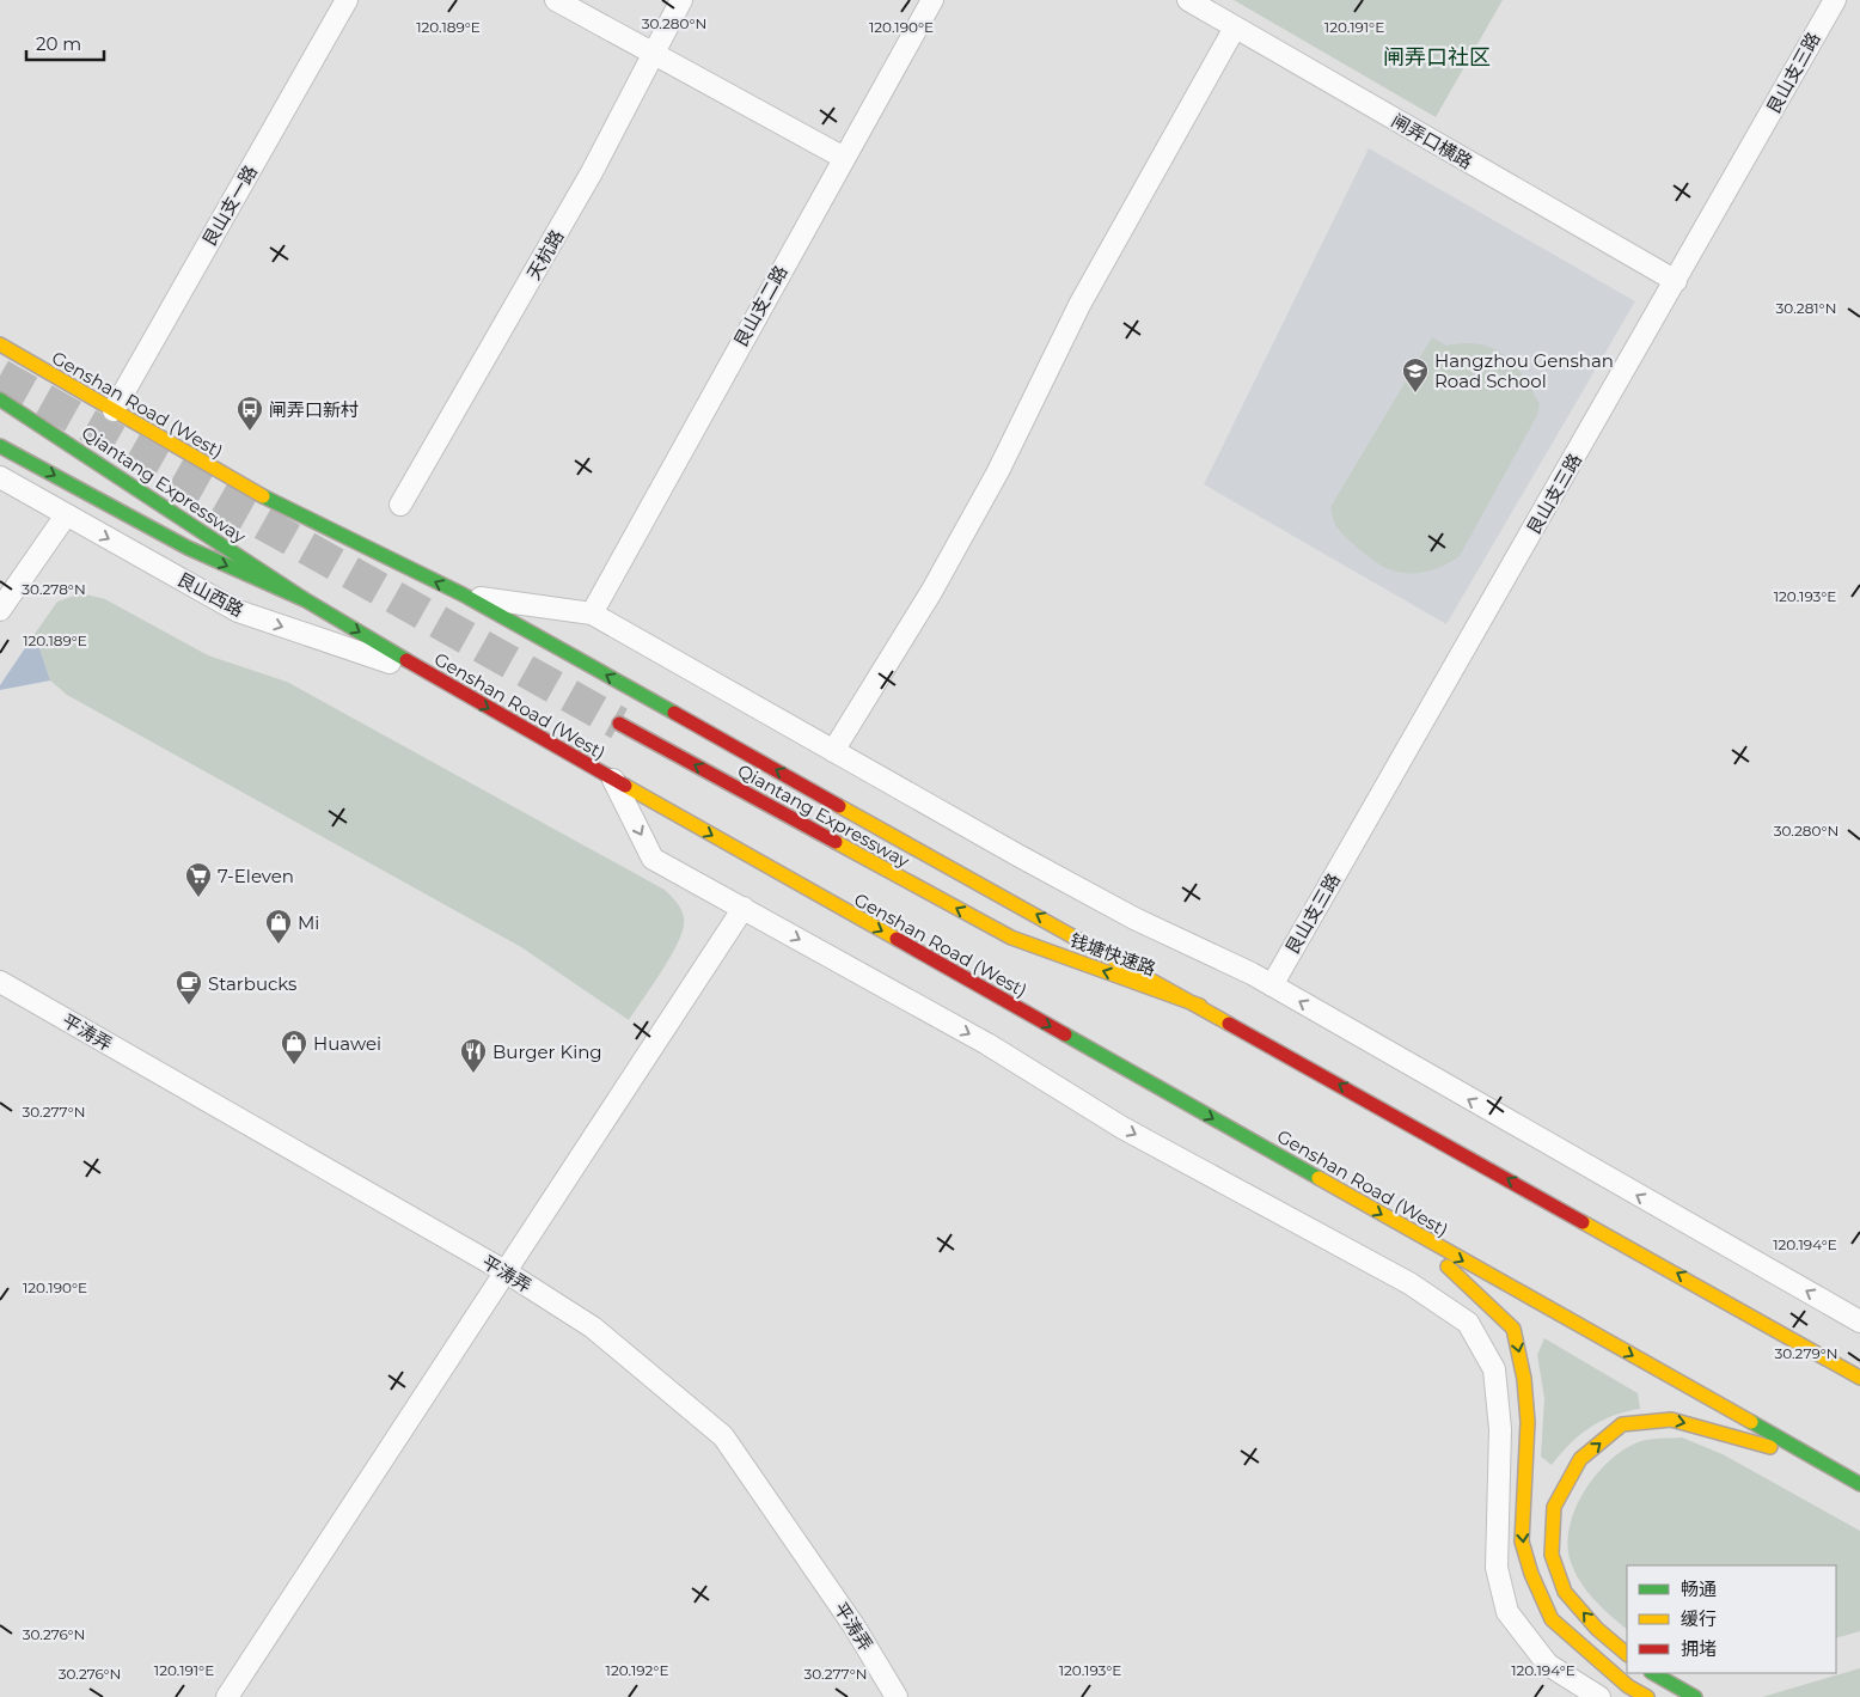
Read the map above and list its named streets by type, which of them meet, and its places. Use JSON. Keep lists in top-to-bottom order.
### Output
{
  "streets": {
    "main road": ["Genshan Road (West)", "Qiantang Expressway"],
    "street": [
      "艮山支三路",
      "闸弄口横路",
      "艮山支一路",
      "天杭路",
      "艮山支二路",
      "艮山西路",
      "平涛弄"
    ]
  },
  "crossings": [
    ["艮山支三路", "闸弄口横路"],
    ["艮山支一路", "Genshan Road (West)"],
    ["Genshan Road (West)", "Qiantang Expressway"],
    ["Genshan Road (West)", "艮山西路"]
  ],
  "one_way": ["Qiantang Expressway", "艮山西路"],
  "districts": ["闸弄口社区"],
  "places": {
    "school or university": ["Hangzhou Genshan Road School"],
    "bus stop": ["闸弄口新村"],
    "supermarket": ["7-Eleven"],
    "shop": ["Mi", "Huawei"],
    "cafe": ["Starbucks"],
    "restaurant": ["Burger King"]
  },
  "legend": ["畅通", "缓行", "拥堵"],
  "scale_bar": "20 m",
  "coordinates": [
    "30.280°N",
    "120.189°E",
    "120.190°E",
    "120.191°E",
    "30.281°N",
    "30.278°N",
    "120.193°E",
    "30.277°N",
    "120.194°E",
    "30.279°N",
    "30.276°N",
    "120.192°E"
  ]
}
